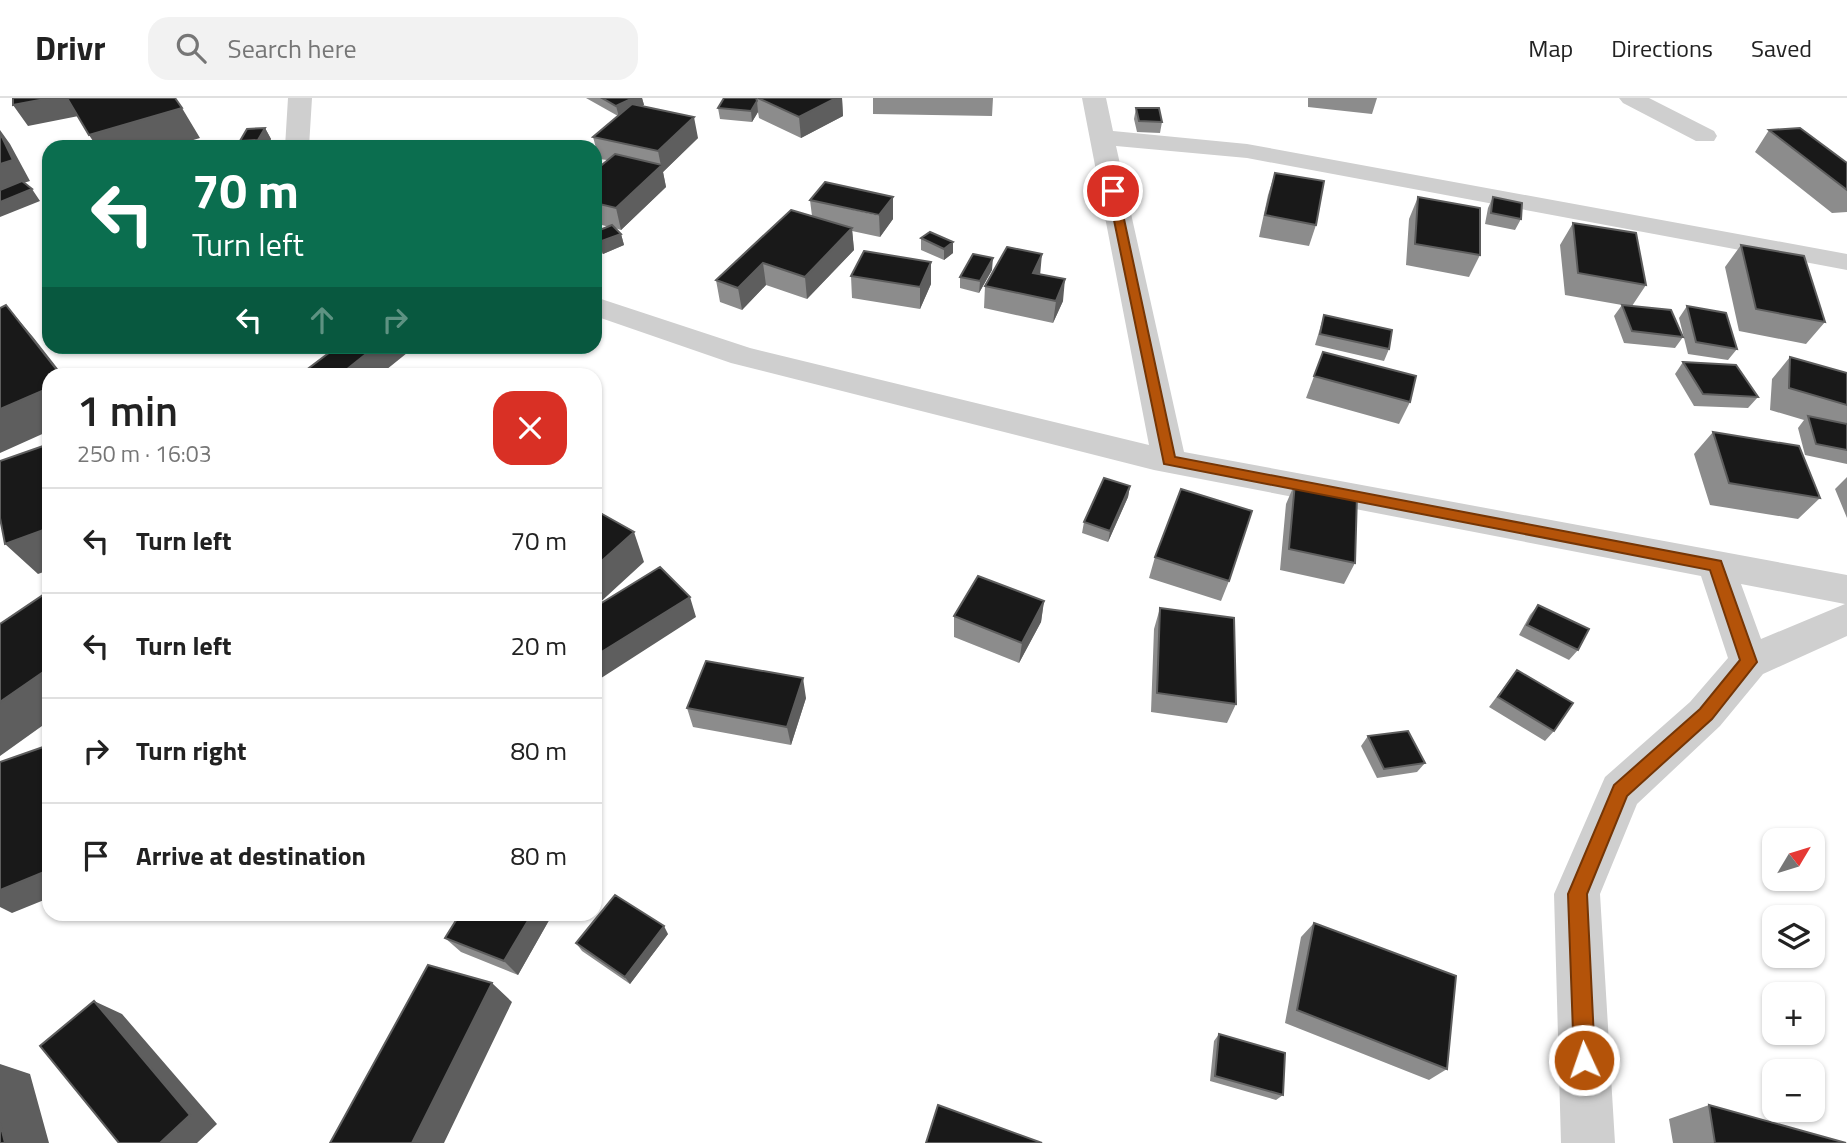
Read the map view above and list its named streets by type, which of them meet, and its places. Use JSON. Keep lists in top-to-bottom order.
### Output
{
  "north": "top right",
  "page": {
    "header": "Drivr",
    "search": "Search here",
    "nav": ["Map", "Directions", "Saved"],
    "turn": ["70 m", "Turn left"],
    "heading": ["1 min", "250 m · 16:03"],
    "list": [
      {
        "name": "Turn left",
        "value": "70 m"
      },
      {
        "name": "Turn left",
        "value": "20 m"
      },
      {
        "name": "Turn right",
        "value": "80 m"
      },
      {
        "name": "Arrive at destination",
        "value": "80 m"
      }
    ],
    "map_buttons": ["+", "−"]
  }
}
